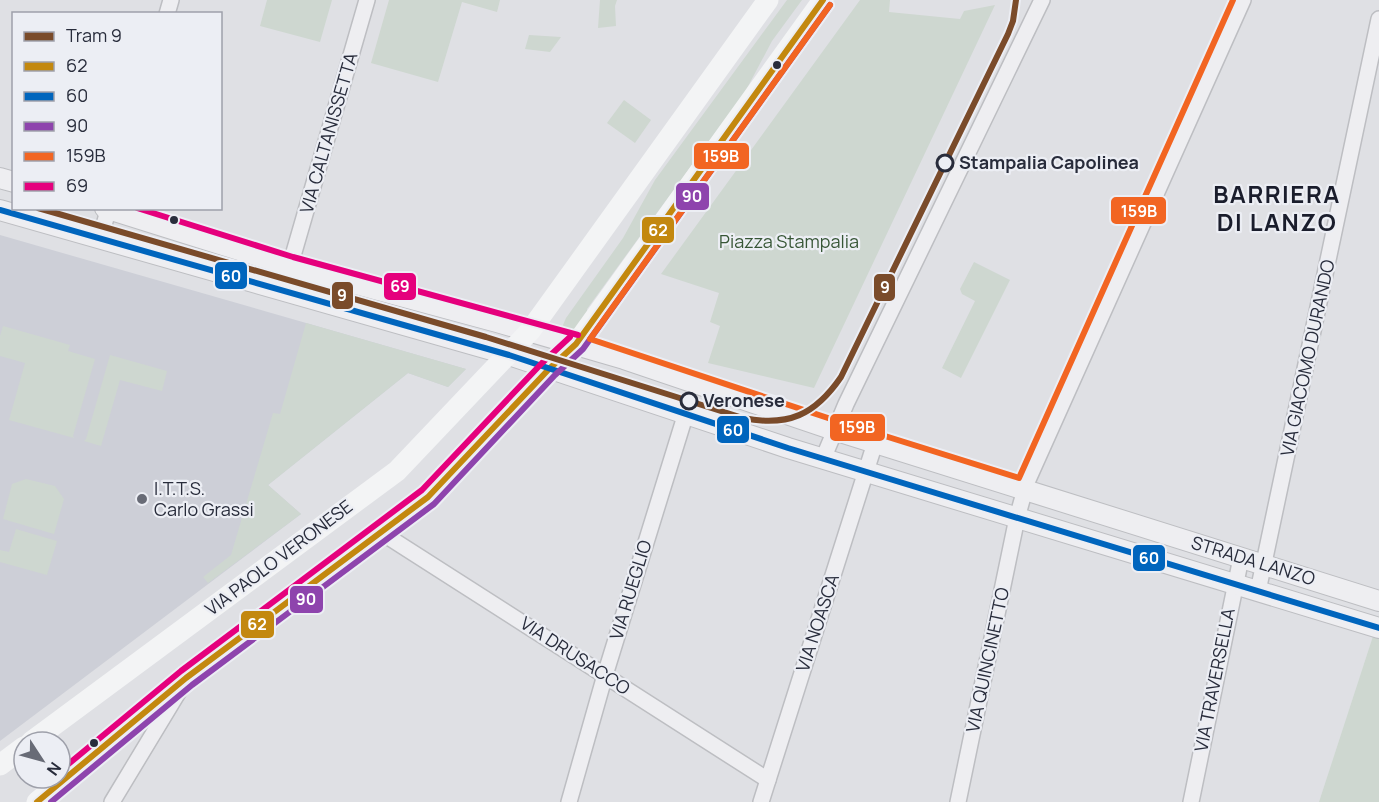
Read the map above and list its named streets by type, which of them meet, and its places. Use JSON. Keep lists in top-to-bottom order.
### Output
{
  "streets": {
    "main road": ["VIA PAOLO VERONESE"],
    "street": [
      "VIA CALTANISSETTA",
      "VIA GIACOMO DURANDO",
      "STRADA LANZO",
      "VIA RUEGLIO",
      "VIA NOASCA",
      "VIA DRUSACCO",
      "VIA QUINCINETTO",
      "VIA TRAVERSELLA"
    ]
  },
  "crossings": [
    ["VIA CALTANISSETTA", "STRADA LANZO"],
    ["VIA GIACOMO DURANDO", "STRADA LANZO"],
    ["VIA PAOLO VERONESE", "STRADA LANZO"],
    ["STRADA LANZO", "VIA RUEGLIO"],
    ["STRADA LANZO", "VIA NOASCA"],
    ["STRADA LANZO", "VIA QUINCINETTO"],
    ["STRADA LANZO", "VIA TRAVERSELLA"],
    ["VIA RUEGLIO", "VIA DRUSACCO"],
    ["VIA NOASCA", "VIA DRUSACCO"]
  ],
  "districts": ["BARRIERA DI LANZO"],
  "parks": ["Piazza Stampalia"],
  "places": ["Stampalia Capolinea", "Veronese", "I.T.T.S. Carlo Grassi"],
  "lines": [
    "tram line 9",
    "transit line 62",
    "transit line 159B",
    "transit line 90",
    "transit line 60",
    "transit line 69"
  ],
  "legend": [
    "Tram 9",
    "62",
    "60",
    "90",
    "159B",
    "69"
  ],
  "north": "bottom right"
}
